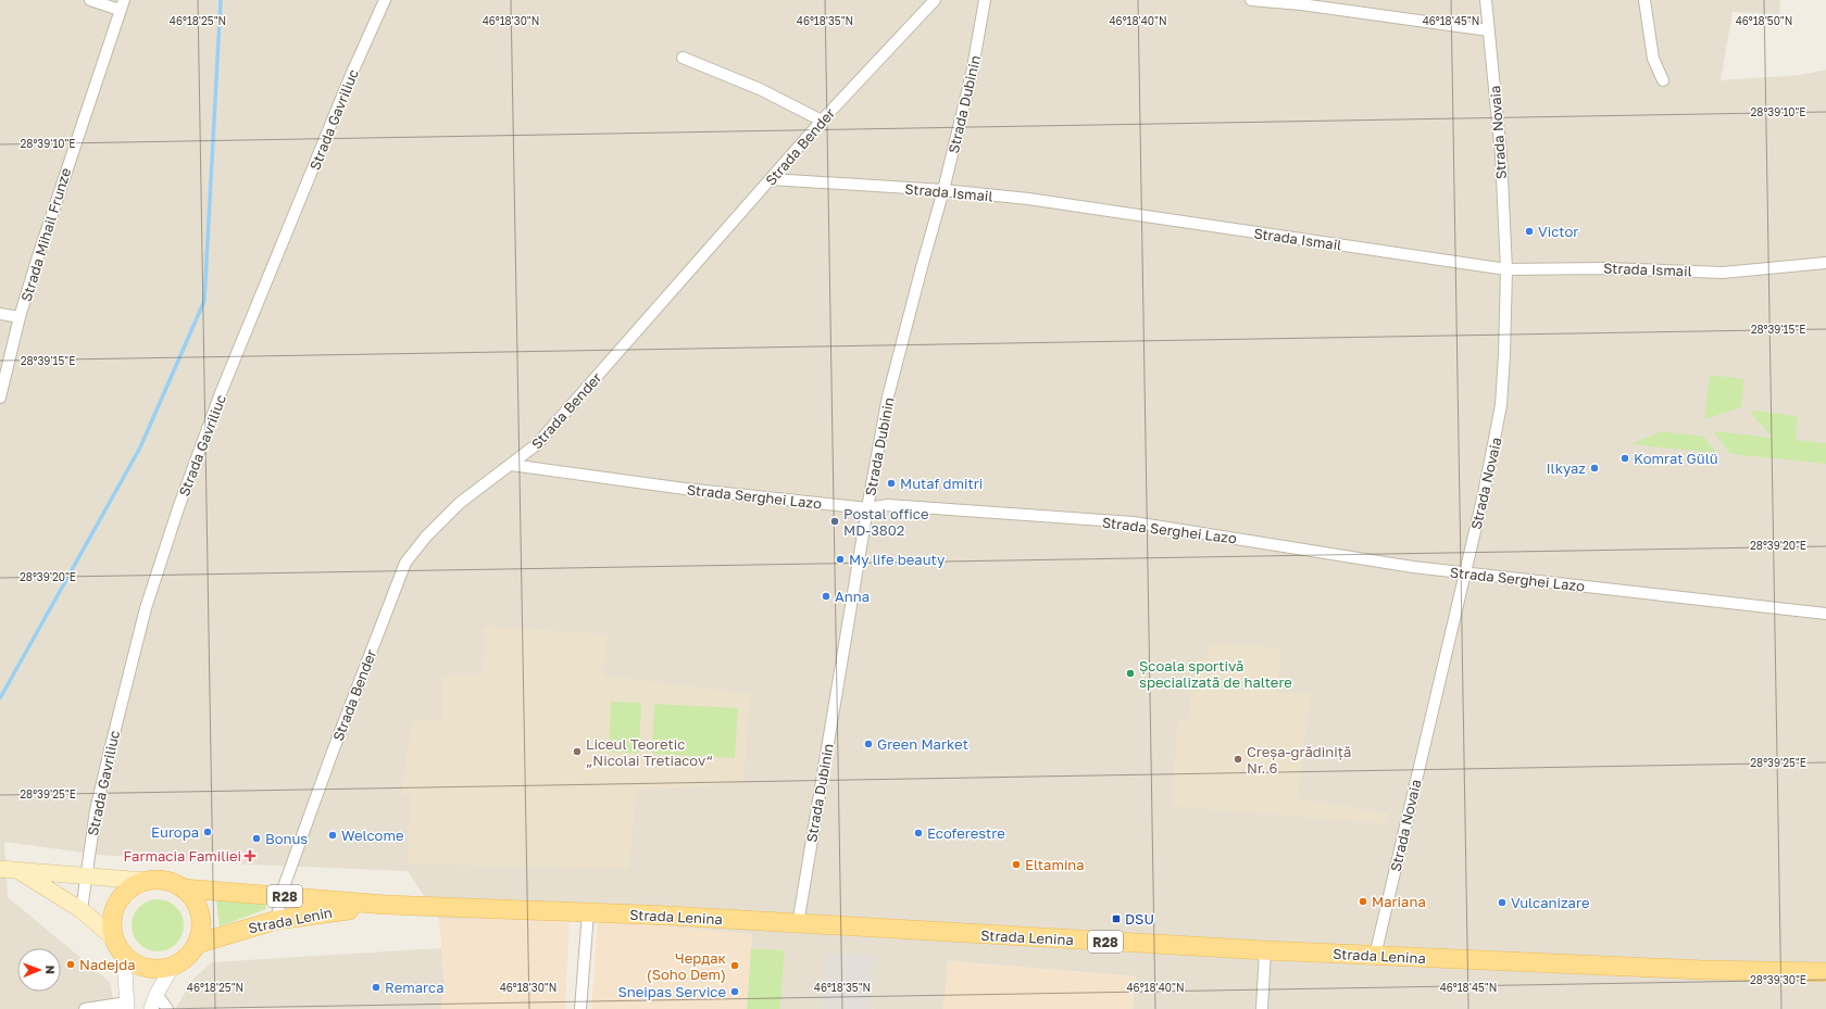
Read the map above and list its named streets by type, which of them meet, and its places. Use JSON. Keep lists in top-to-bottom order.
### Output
{
  "streets": {
    "main road": ["R28", "Strada Lenina", "Strada Lenin"],
    "street": [
      "Strada Dubinin",
      "Strada Gavriliuc",
      "Strada Novaia",
      "Strada Bender",
      "Strada Ismail",
      "Strada Mihail Frunze",
      "Strada Serghei Lazo"
    ]
  },
  "crossings": [
    ["Strada Dubinin", "Strada Ismail"],
    ["Strada Dubinin", "Strada Serghei Lazo"],
    ["Strada Dubinin", "Strada Lenina"],
    ["Strada Novaia", "Strada Ismail"],
    ["Strada Novaia", "Strada Serghei Lazo"],
    ["Strada Novaia", "Strada Lenina"],
    ["Strada Bender", "Strada Ismail"],
    ["Strada Bender", "Strada Serghei Lazo"],
    ["Strada Bender", "R28"],
    ["Strada Bender", "Strada Lenin"],
    ["R28", "Strada Lenina"],
    ["R28", "Strada Lenin"],
    ["Strada Lenina", "Strada Lenin"]
  ],
  "places": {
    "other": [
      "Victor",
      "Komrat Gülü",
      "Ilkyaz",
      "Mutaf dmitri",
      "Postal office MD-3802",
      "My life beauty",
      "Anna",
      "Școala sportivă specializată de haltere",
      "Green Market",
      "Liceul Teoretic „Nicolai Tretiacov“",
      "Creșa-grădiniță Nr. 6",
      "Europa",
      "Ecoferestre",
      "Welcome",
      "Bonus",
      "Eltamina",
      "Mariana",
      "Vulcanizare",
      "Nadejda",
      "Чердак (Soho Dem)",
      "Remarca",
      "Sneipas Service"
    ],
    "health": ["Farmacia Familiei"],
    "transit": ["DSU"]
  },
  "north": "right",
  "coordinates": [
    "46°18'25\"N",
    "46°18'30\"N",
    "46°18'35\"N",
    "46°18'40\"N",
    "46°18'45\"N",
    "46°18'50\"N",
    "28°39'10\"E",
    "28°39'15\"E",
    "28°39'20\"E",
    "28°39'25\"E",
    "28°39'30\"E"
  ]
}
